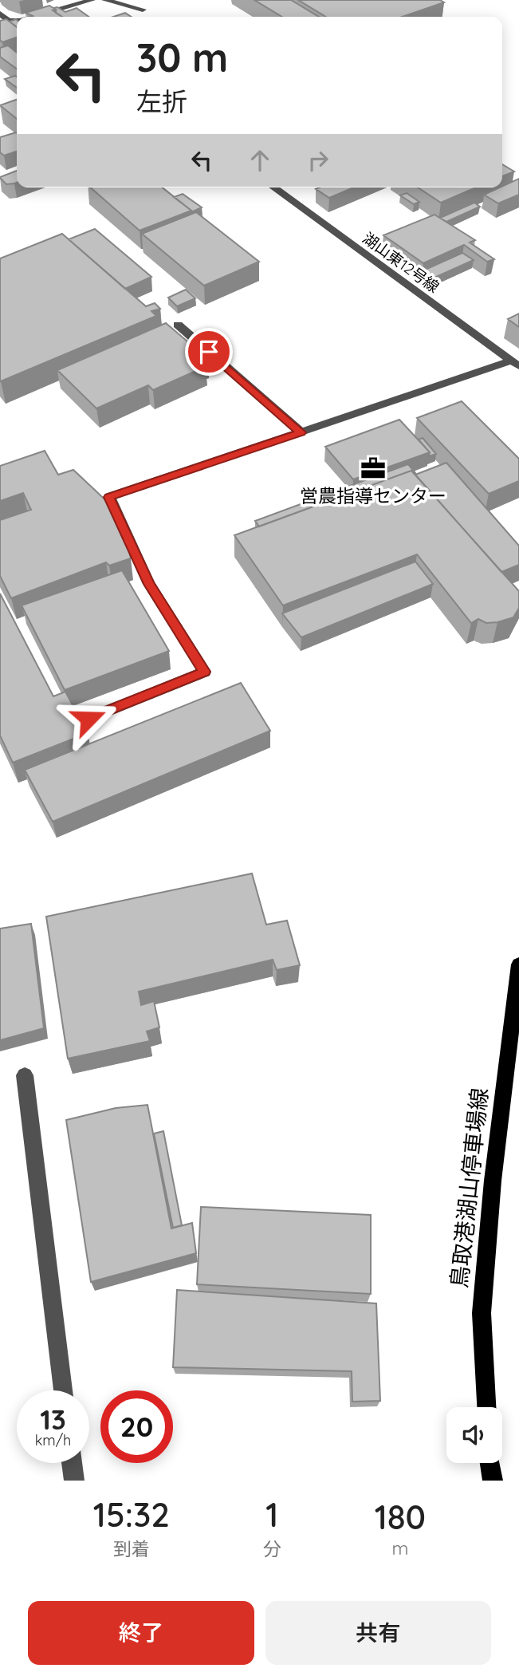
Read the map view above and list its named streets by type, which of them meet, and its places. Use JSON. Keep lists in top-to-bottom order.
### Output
{
  "streets": {
    "main road": ["鳥取港湖山停車場線"],
    "street": ["湖山東12号線"]
  },
  "places": {
    "office": ["営農指導センター"]
  },
  "page": {
    "turn": ["30 m", "左折"],
    "speed": "13 km/h",
    "limit": "20",
    "eta": [
      "15:32",
      "到着",
      "1",
      "分",
      "180",
      "m"
    ],
    "buttons": ["終了", "共有"]
  }
}
